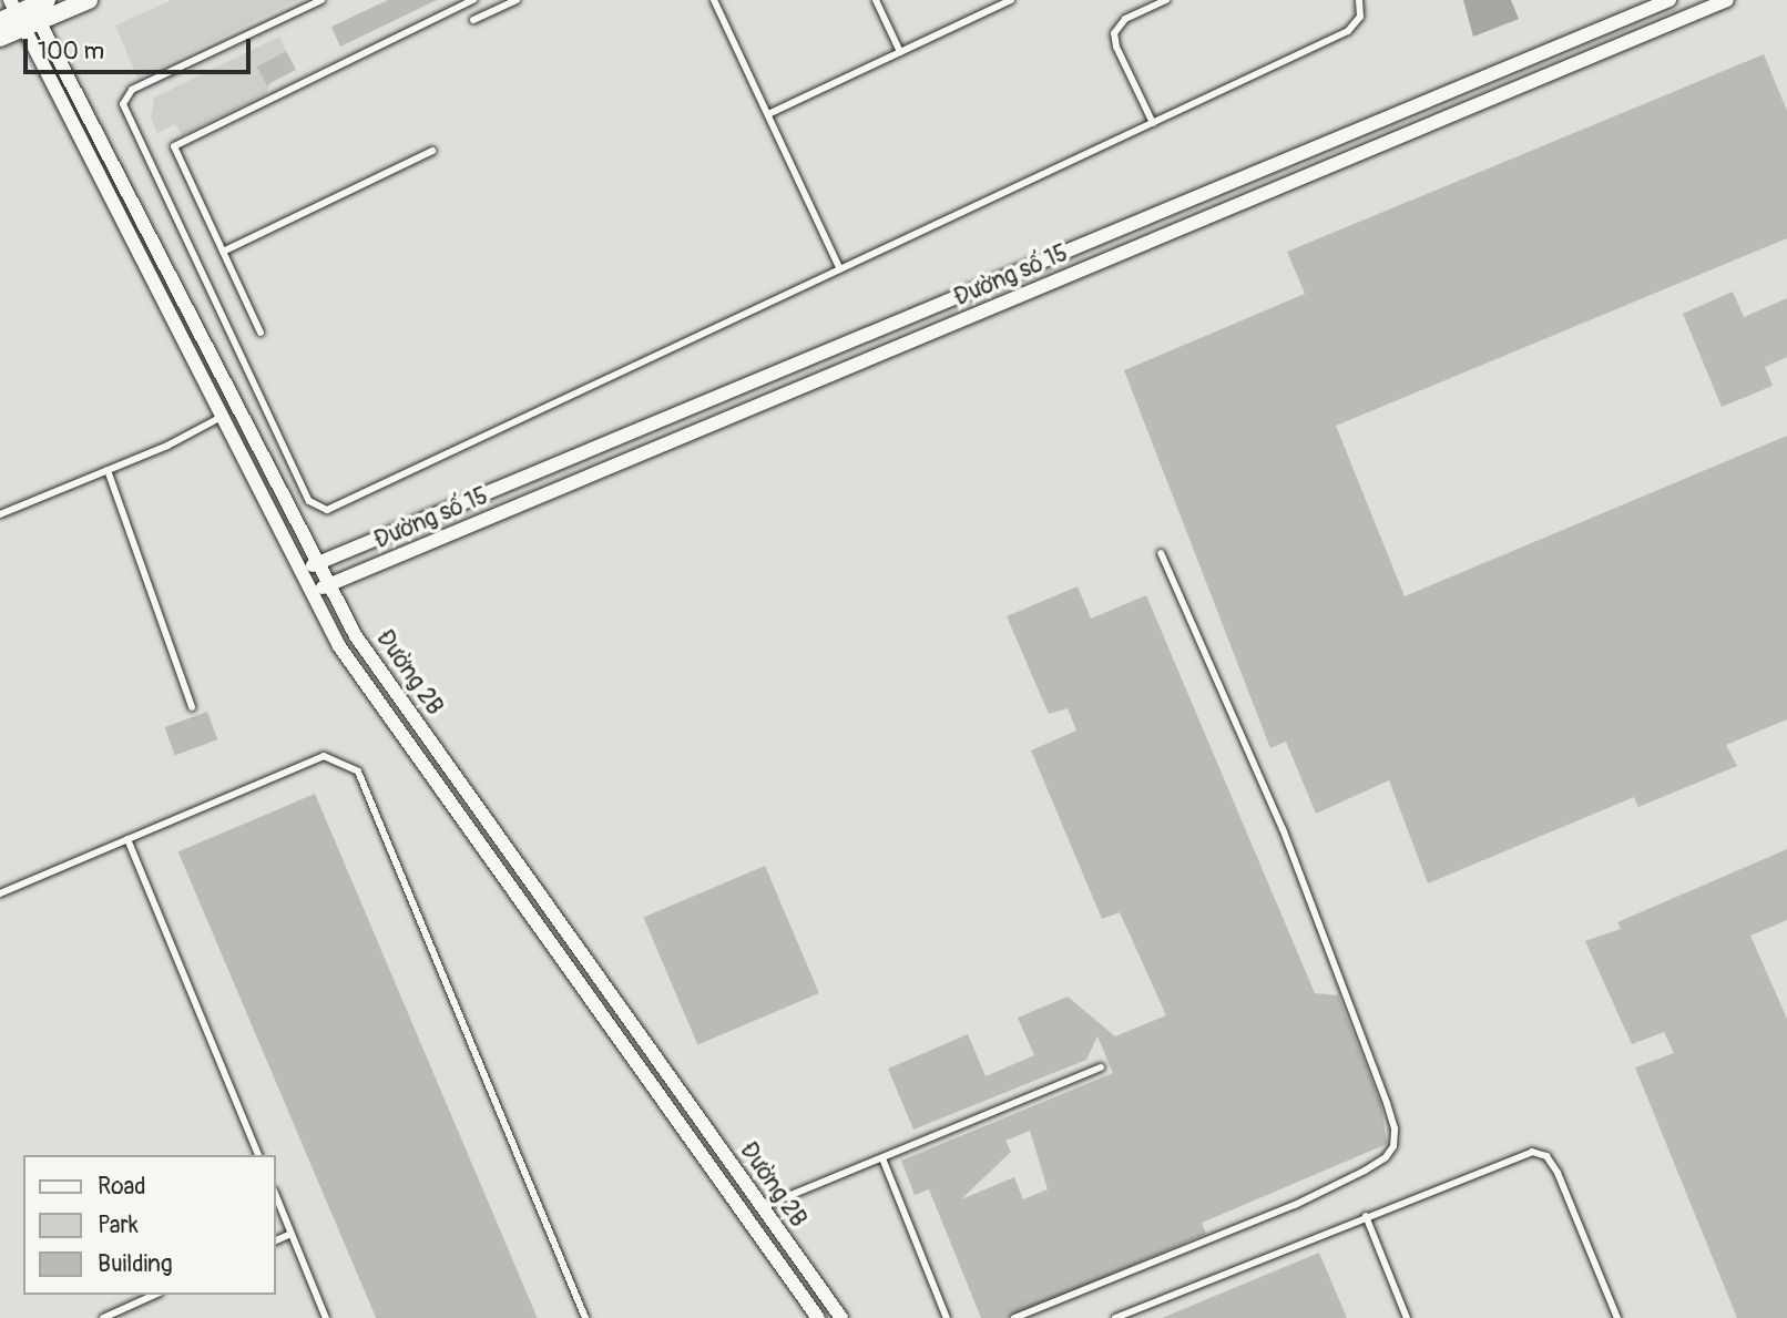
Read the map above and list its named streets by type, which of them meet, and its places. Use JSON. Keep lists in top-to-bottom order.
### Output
{
  "streets": {
    "street": ["Đường số 15", "Đường 2B"]
  },
  "crossings": [
    ["Đường số 15", "Đường 2B"]
  ],
  "legend": ["Road", "Park", "Building"],
  "scale_bar": "100 m"
}
